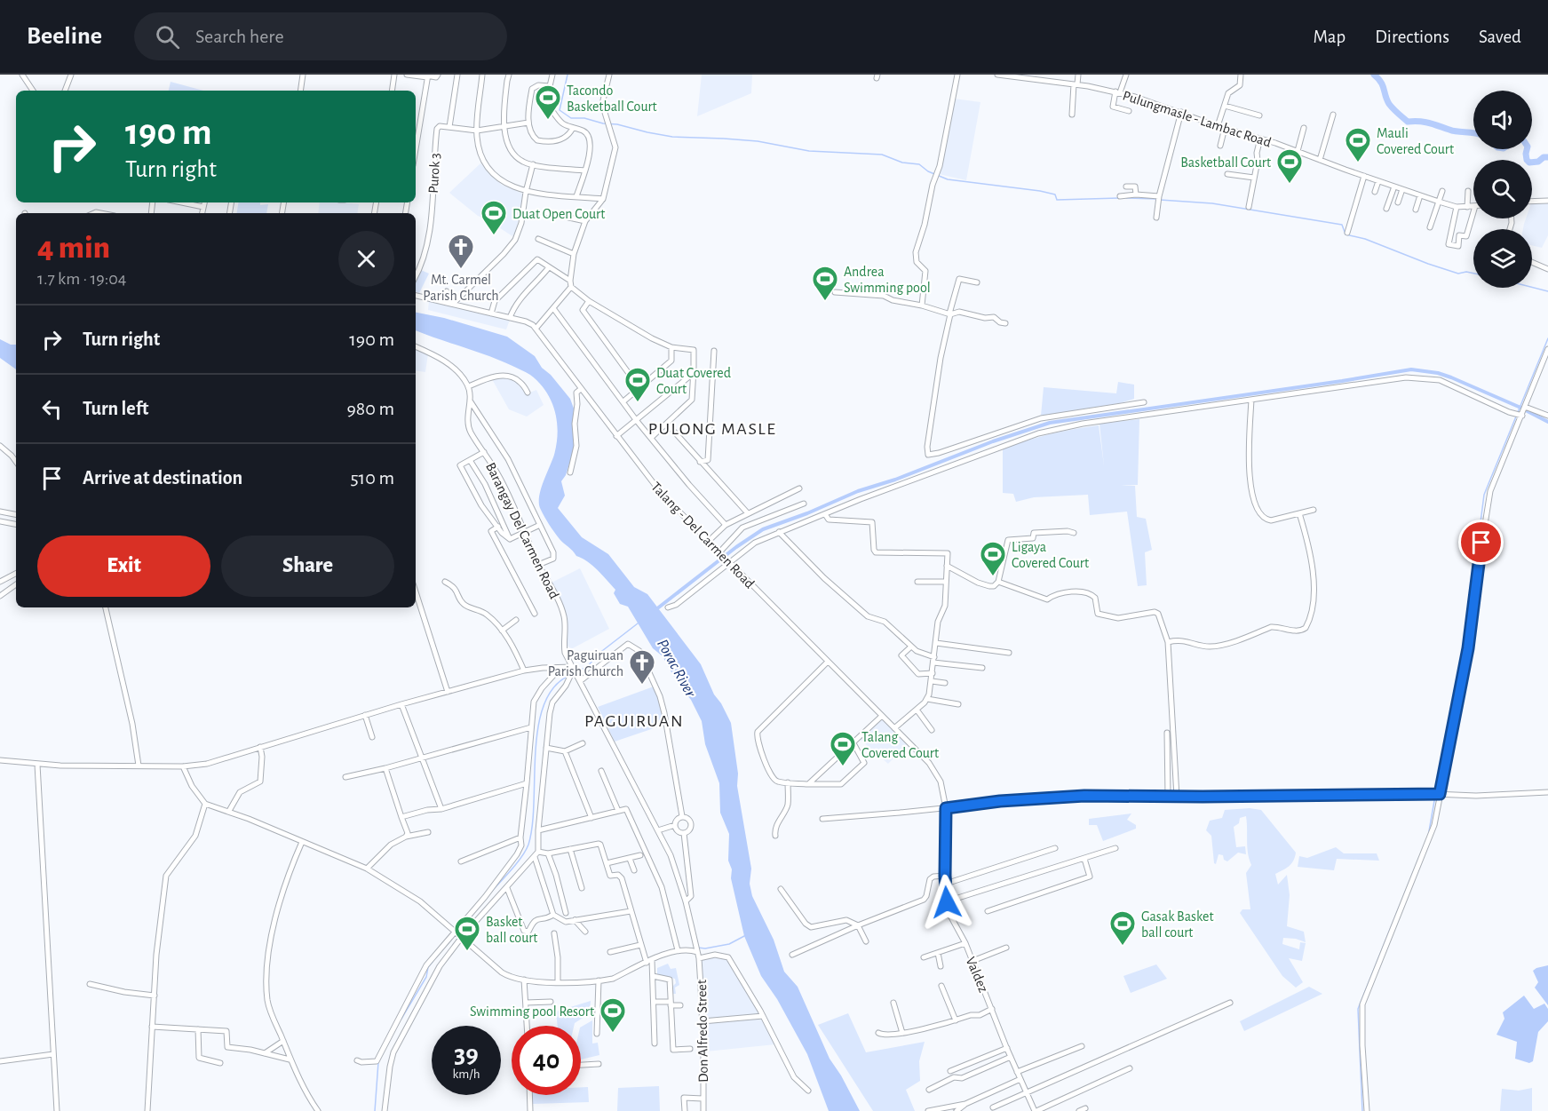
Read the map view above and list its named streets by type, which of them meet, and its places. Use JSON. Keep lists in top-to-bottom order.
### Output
{
  "streets": {
    "street": [
      "Pulungmasle - Lambac Road",
      "Purok 3",
      "Barangay Del Carmen Road",
      "Talang - Del Carmen Road",
      "Valdez",
      "Don Alfredo Street"
    ]
  },
  "crossings": [
    ["Barangay Del Carmen Road", "Don Alfredo Street"],
    ["Talang - Del Carmen Road", "Valdez"]
  ],
  "districts": ["PULONG MASLE", "PAGUIRUAN"],
  "water": ["Porac River"],
  "places": {
    "sports": [
      "Tacondo Basketball Court",
      "Mauli Covered Court",
      "Basketball Court",
      "Duat Open Court",
      "Andrea Swimming pool",
      "Duat Covered Court",
      "Ligaya Covered Court",
      "Talang Covered Court",
      "Gasak Basket ball court",
      "Basket ball court",
      "Swimming pool Resort"
    ],
    "church": ["Mt. Carmel Parish Church", "Paguiruan Parish Church"]
  },
  "page": {
    "header": "Beeline",
    "search": "Search here",
    "nav": ["Map", "Directions", "Saved"],
    "turn": ["190 m", "Turn right"],
    "heading": ["4 min", "1.7 km · 19:04"],
    "list": [
      {
        "name": "Turn right",
        "value": "190 m"
      },
      {
        "name": "Turn left",
        "value": "980 m"
      },
      {
        "name": "Arrive at destination",
        "value": "510 m"
      }
    ],
    "buttons": ["Exit", "Share"],
    "speed": "39 km/h",
    "limit": "40"
  }
}
